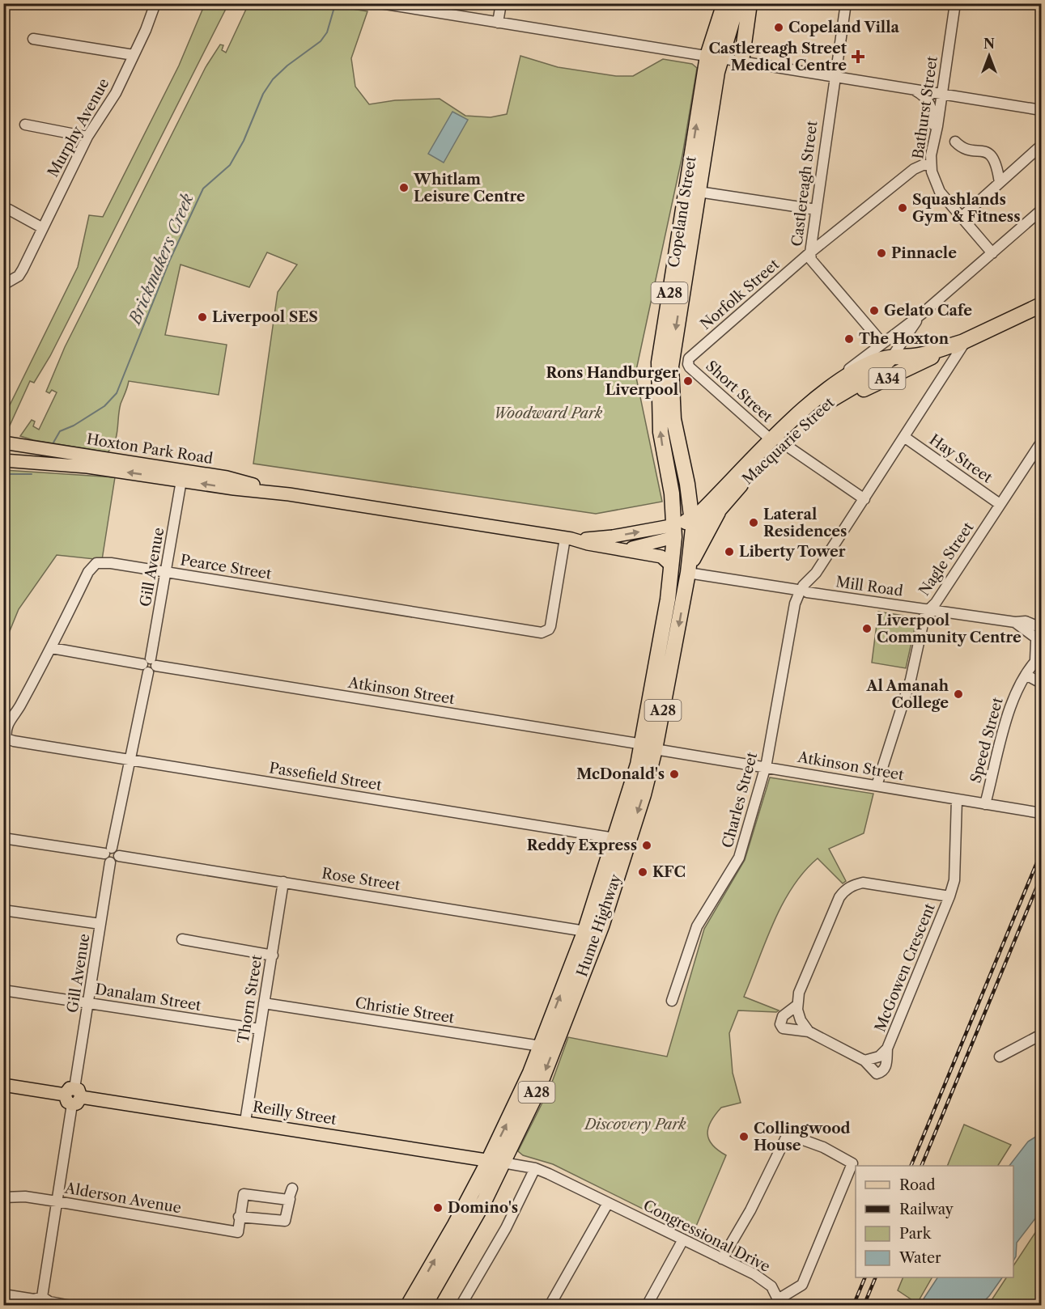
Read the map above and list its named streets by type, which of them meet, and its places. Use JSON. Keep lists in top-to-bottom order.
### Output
{
  "streets": {
    "highway": [
      "Copeland Street",
      "A28",
      "A34",
      "Macquarie Street",
      "Hume Highway"
    ],
    "main road": ["Hoxton Park Road", "Reilly Street"],
    "street": [
      "Bathurst Street",
      "Murphy Avenue",
      "Castlereagh Street",
      "Norfolk Street",
      "Short Street",
      "Hay Street",
      "Nagle Street",
      "Gill Avenue",
      "Pearce Street",
      "Mill Road",
      "Atkinson Street",
      "Speed Street",
      "Passefield Street",
      "Charles Street",
      "Rose Street",
      "McGowen Crescent",
      "Danalam Street",
      "Thorn Street",
      "Christie Street",
      "Alderson Avenue",
      "Congressional Drive"
    ]
  },
  "crossings": [
    ["Bathurst Street", "Norfolk Street"],
    ["Bathurst Street", "Macquarie Street"],
    ["Castlereagh Street", "Norfolk Street"],
    ["Castlereagh Street", "Macquarie Street"],
    ["Copeland Street", "A34"],
    ["Copeland Street", "Macquarie Street"],
    ["Copeland Street", "Hoxton Park Road"],
    ["Copeland Street", "Hume Highway"],
    ["Norfolk Street", "Short Street"],
    ["A34", "Macquarie Street"],
    ["A34", "Hoxton Park Road"],
    ["A34", "Charles Street"],
    ["A34", "Hume Highway"],
    ["Short Street", "Macquarie Street"],
    ["Short Street", "Charles Street"],
    ["Macquarie Street", "Hume Highway"],
    ["Hoxton Park Road", "Gill Avenue"],
    ["Hoxton Park Road", "Pearce Street"],
    ["Hoxton Park Road", "Hume Highway"],
    ["Hay Street", "Nagle Street"],
    ["Hay Street", "Charles Street"],
    ["Nagle Street", "Mill Road"],
    ["Nagle Street", "Atkinson Street"],
    ["Gill Avenue", "Pearce Street"],
    ["Gill Avenue", "Atkinson Street"],
    ["Gill Avenue", "Passefield Street"],
    ["Gill Avenue", "Rose Street"],
    ["Gill Avenue", "Danalam Street"],
    ["Gill Avenue", "Reilly Street"],
    ["Gill Avenue", "Alderson Avenue"],
    ["Pearce Street", "Atkinson Street"],
    ["Pearce Street", "Passefield Street"],
    ["Mill Road", "Speed Street"],
    ["Mill Road", "Charles Street"],
    ["Mill Road", "Hume Highway"],
    ["Atkinson Street", "Speed Street"],
    ["Atkinson Street", "Charles Street"],
    ["Atkinson Street", "Hume Highway"],
    ["Atkinson Street", "McGowen Crescent"],
    ["Passefield Street", "Hume Highway"],
    ["Rose Street", "Hume Highway"],
    ["Rose Street", "Thorn Street"],
    ["Hume Highway", "Christie Street"],
    ["Hume Highway", "Reilly Street"],
    ["Hume Highway", "Congressional Drive"],
    ["Danalam Street", "Thorn Street"],
    ["Thorn Street", "Christie Street"],
    ["Thorn Street", "Reilly Street"],
    ["Reilly Street", "Congressional Drive"]
  ],
  "water": ["Brickmakers Creek"],
  "parks": ["Woodward Park", "Discovery Park"],
  "places": {
    "other": [
      "Copeland Villa",
      "Whitlam Leisure Centre",
      "Squashlands Gym & Fitness",
      "Pinnacle",
      "Gelato Cafe",
      "Liverpool SES",
      "The Hoxton",
      "Rons Handburger Liverpool",
      "Lateral Residences",
      "Liberty Tower",
      "Liverpool Community Centre",
      "Al Amanah College",
      "McDonald's",
      "Reddy Express",
      "KFC",
      "Collingwood House",
      "Domino's"
    ],
    "health": ["Castlereagh Street Medical Centre"]
  },
  "legend": [
    "Road",
    "Railway",
    "Park",
    "Water"
  ],
  "north": "top"
}
